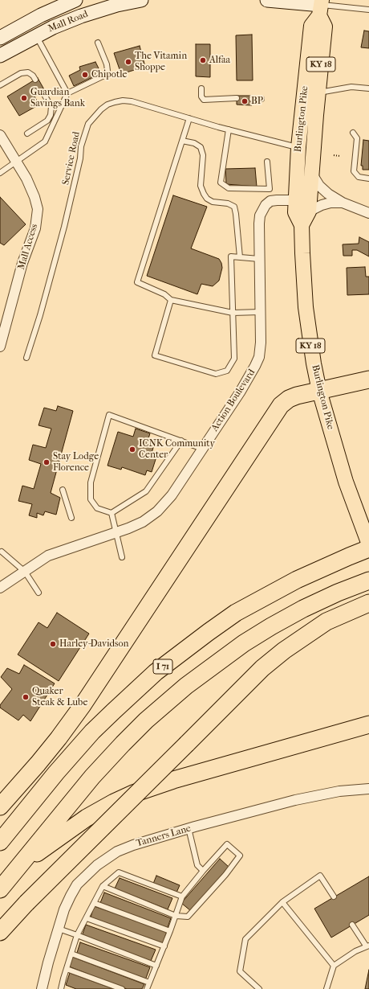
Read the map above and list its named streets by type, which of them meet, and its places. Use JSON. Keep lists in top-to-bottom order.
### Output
{
  "streets": {
    "highway": ["I 71"],
    "main road": ["Mall Road", "KY 18", "Burlington Pike"],
    "street": ["Mall Access", "Action Boulevard", "Tanners Lane"],
    "lane": ["Service Road"]
  },
  "crossings": [
    ["Burlington Pike", "Service Road"],
    ["Burlington Pike", "Action Boulevard"]
  ],
  "places": [
    "Alfaa",
    "The Vitamin Shoppe",
    "Chipotle",
    "Guardian Savings Bank",
    "BP",
    "ICNK Community Center",
    "Stay Lodge Florence",
    "Harley-Davidson",
    "Quaker Steak & Lube"
  ]
}
